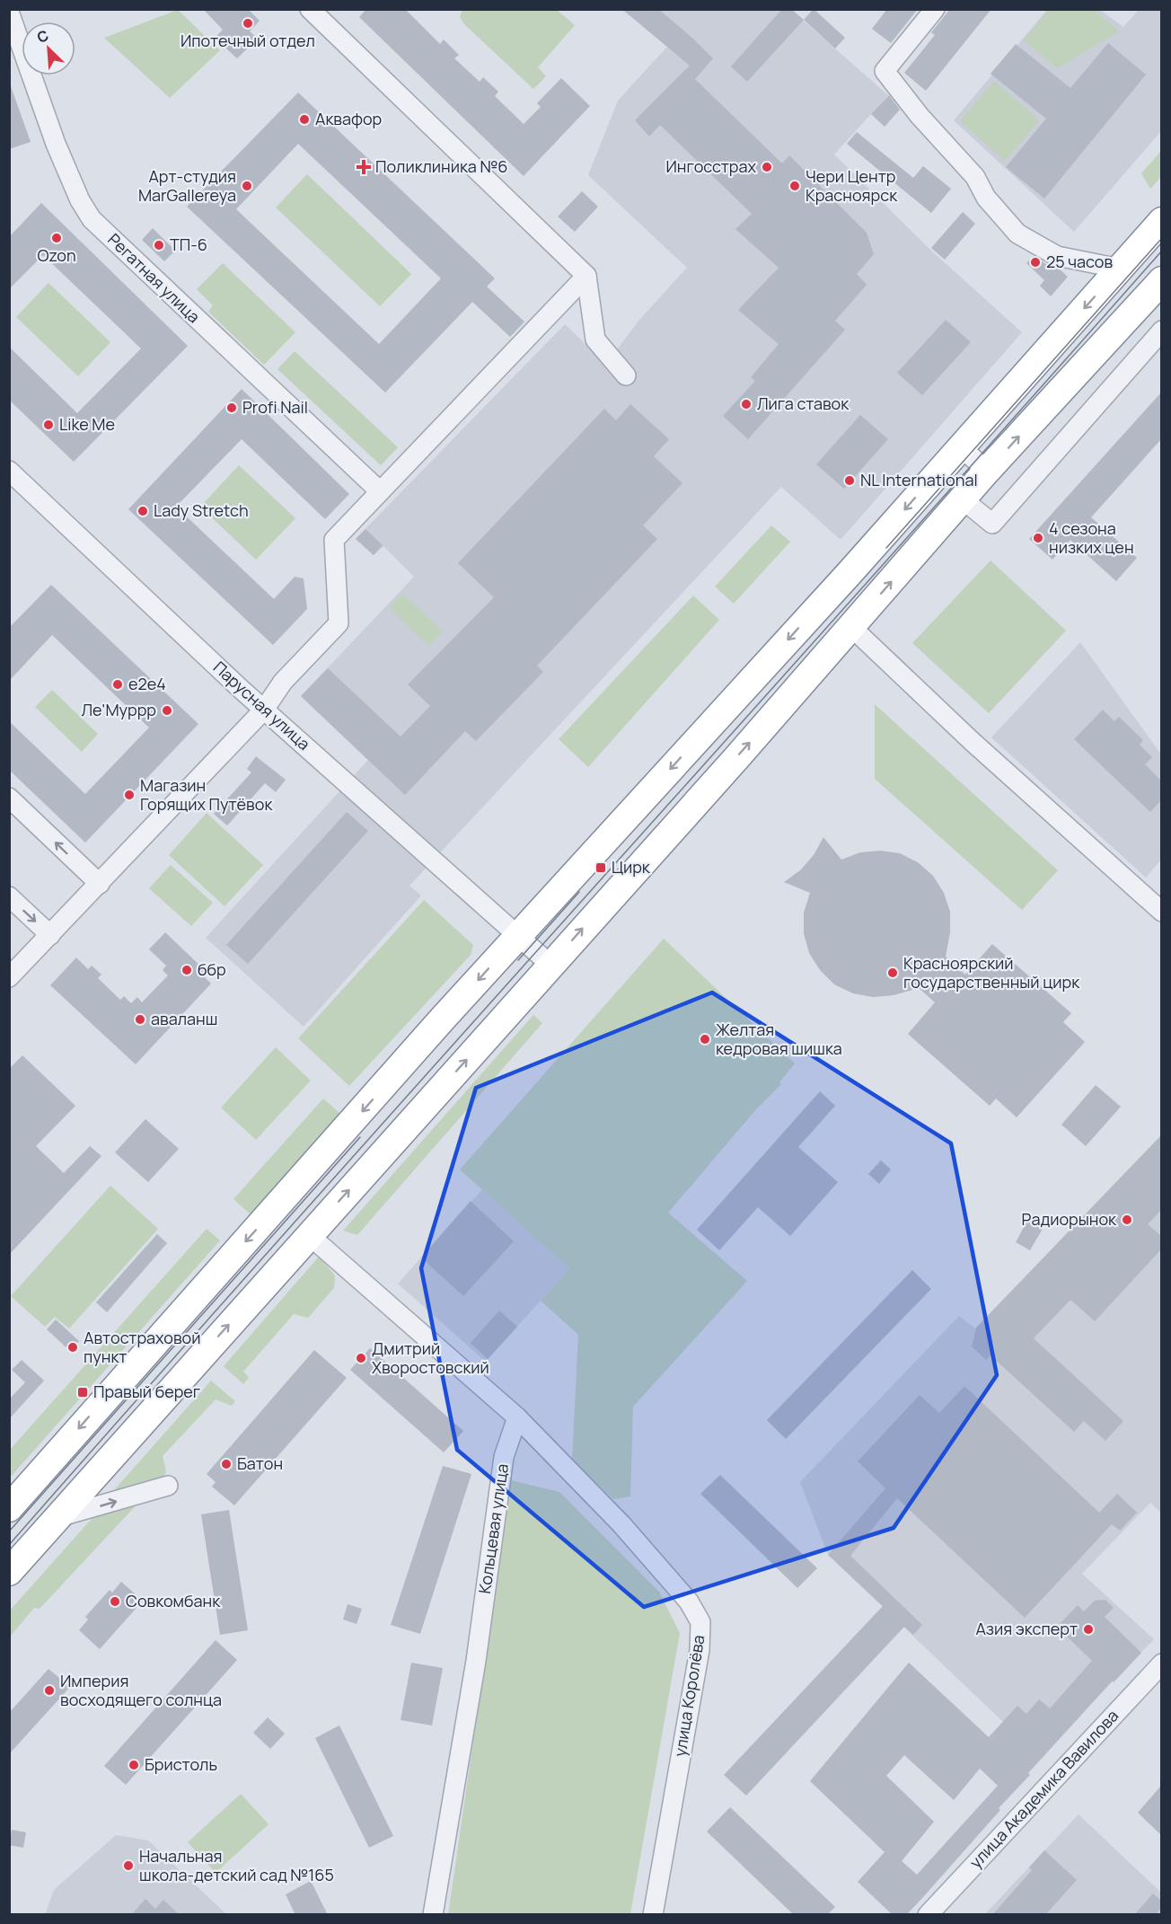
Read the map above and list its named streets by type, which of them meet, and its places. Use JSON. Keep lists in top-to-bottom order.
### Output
{
  "streets": {
    "street": [
      "Регатная улица",
      "Парусная улица",
      "Кольцевая улица",
      "улица Королёва",
      "улица Академика Вавилова"
    ]
  },
  "crossings": [
    ["Кольцевая улица", "улица Королёва"]
  ],
  "places": {
    "other": [
      "Ипотечный отдел",
      "Аквафор",
      "Ингосстрах",
      "Арт-студия MarGallereya",
      "Чери Центр Красноярск",
      "Ozon",
      "ТП-6",
      "25 часов",
      "Лига ставок",
      "Profi Nail",
      "Like Me",
      "NL International",
      "Lady Stretch",
      "4 сезона низких цен",
      "е2е4",
      "Ле'Муррр",
      "Магазин Горящих Путёвок",
      "ббр",
      "Красноярский государственный цирк",
      "аваланш",
      "Желтая кедровая шишка",
      "Радиорынок",
      "Автостраховой пункт",
      "Дмитрий Хворостовский",
      "Батон",
      "Совкомбанк",
      "Азия эксперт",
      "Империя восходящего солнца",
      "Бристоль",
      "Начальная школа-детский сад №165"
    ],
    "health": ["Поликлиника №6"],
    "transit": ["Цирк", "Правый берег"]
  },
  "north": "top left"
}
